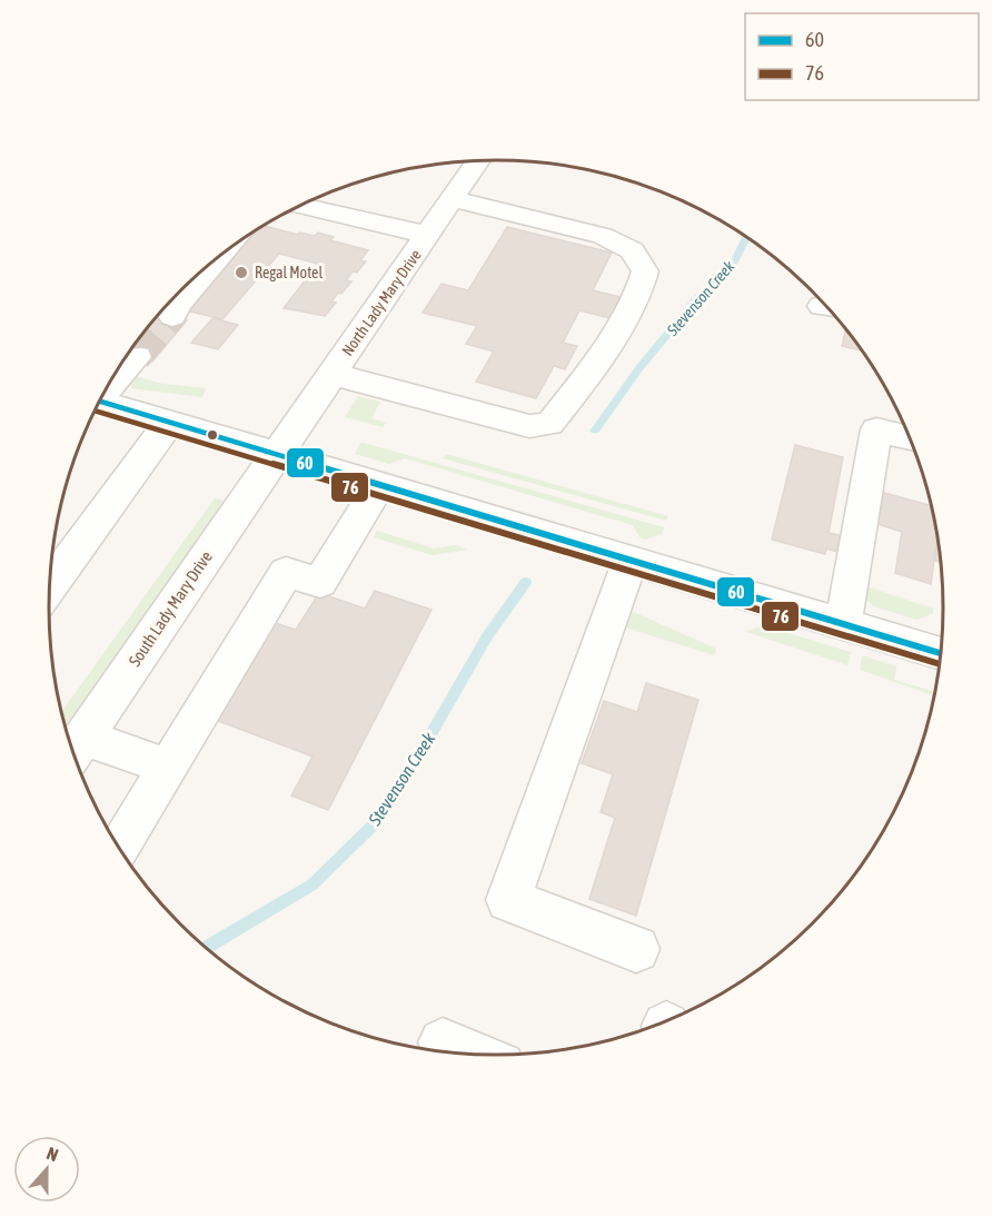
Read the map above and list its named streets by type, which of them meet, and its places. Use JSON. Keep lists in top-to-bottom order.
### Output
{
  "streets": {
    "street": ["North Lady Mary Drive", "South Lady Mary Drive"]
  },
  "crossings": [
    ["North Lady Mary Drive", "South Lady Mary Drive"]
  ],
  "water": ["Stevenson Creek"],
  "places": ["Regal Motel"],
  "lines": ["transit line 60", "transit line 76"],
  "legend": ["60", "76"],
  "north": "top"
}
